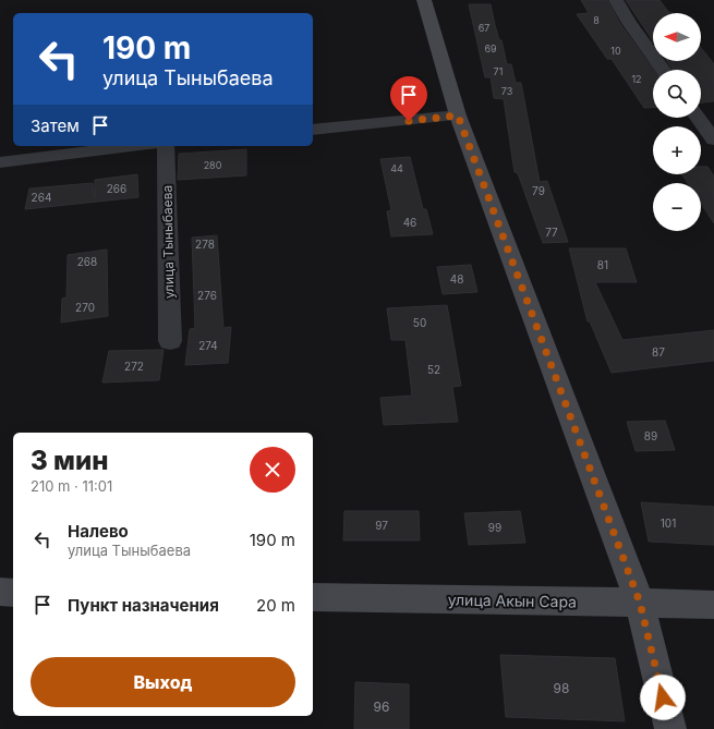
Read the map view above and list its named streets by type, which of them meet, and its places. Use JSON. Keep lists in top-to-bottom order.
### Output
{
  "streets": {
    "street": ["улица Тыныбаева", "улица Акын Сара"]
  },
  "house_numbers": [
    "8",
    "67",
    "69",
    "10",
    "71",
    "12",
    "73",
    "280",
    "44",
    "266",
    "79",
    "264",
    "46",
    "77",
    "278",
    "268",
    "81",
    "48",
    "276",
    "270",
    "50",
    "274",
    "87",
    "272",
    "52",
    "89",
    "101",
    "97",
    "99",
    "98",
    "96"
  ],
  "north": "left",
  "page": {
    "map_buttons": ["+", "−"],
    "turn": ["190 m", "улица Тыныбаева"],
    "then": "Затем",
    "heading": ["3 мин", "210 m · 11:01"],
    "list": [
      {
        "name": "Налево",
        "note": "улица Тыныбаева",
        "value": "190 m"
      },
      {
        "name": "Пункт назначения",
        "value": "20 m"
      }
    ],
    "buttons": "Выход"
  }
}
